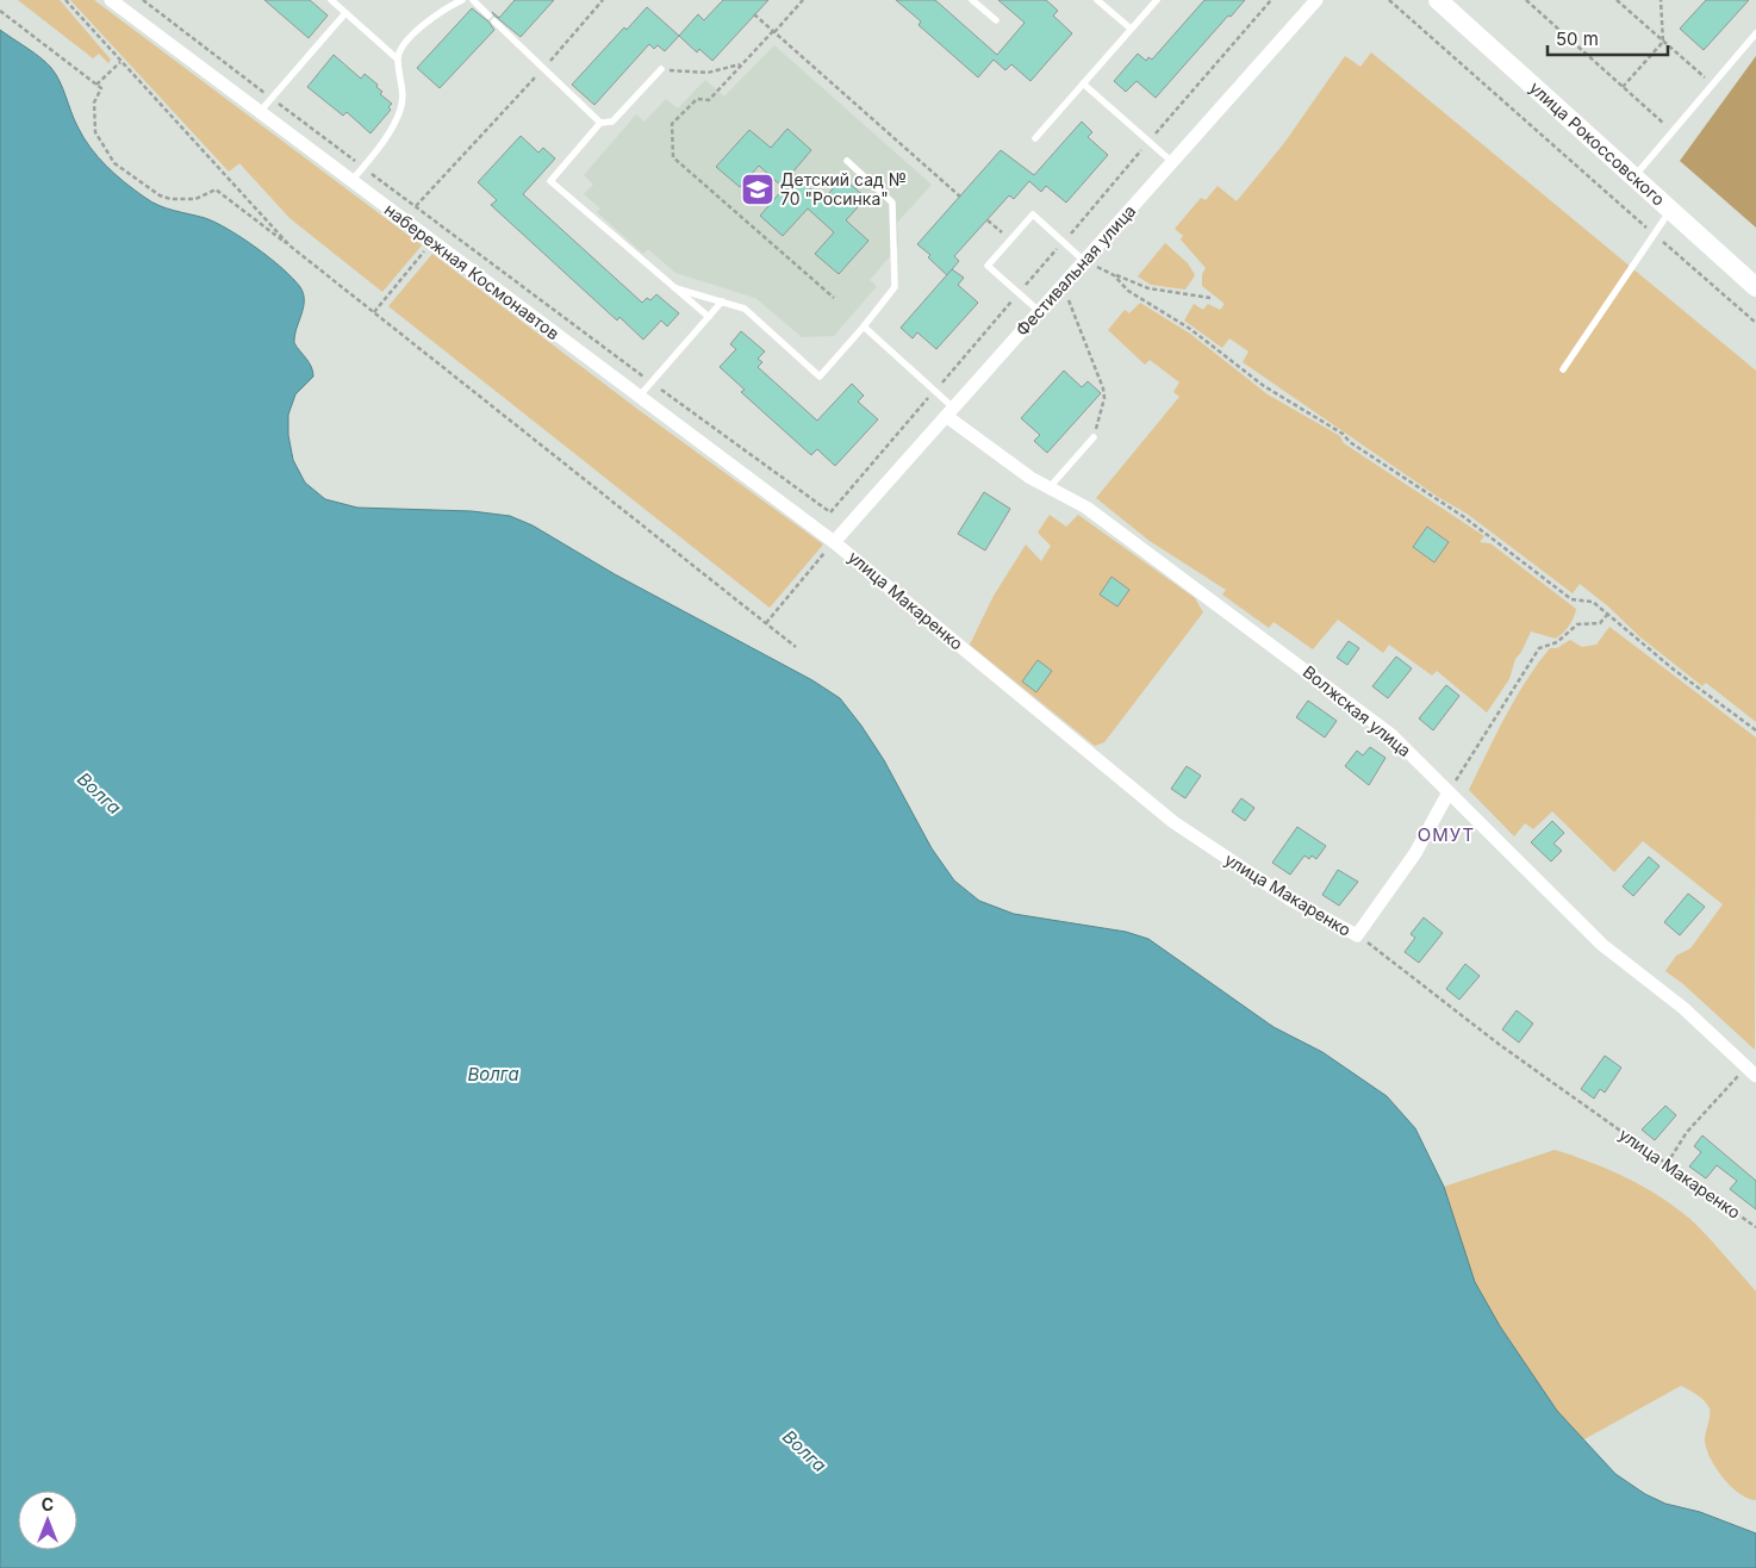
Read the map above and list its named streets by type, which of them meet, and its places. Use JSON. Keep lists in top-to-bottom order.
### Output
{
  "streets": {
    "street": [
      "улица Рокоссовского",
      "Фестивальная улица",
      "набережная Космонавтов",
      "улица Макаренко",
      "Волжская улица"
    ]
  },
  "crossings": [
    ["Фестивальная улица", "набережная Космонавтов"],
    ["Фестивальная улица", "улица Макаренко"],
    ["Фестивальная улица", "Волжская улица"],
    ["набережная Космонавтов", "улица Макаренко"]
  ],
  "districts": ["ОМУТ"],
  "water": ["Волга"],
  "places": {
    "school or university": ["Детский сад № 70 \"Росинка\""]
  },
  "scale_bar": "50 m",
  "north": "top"
}
